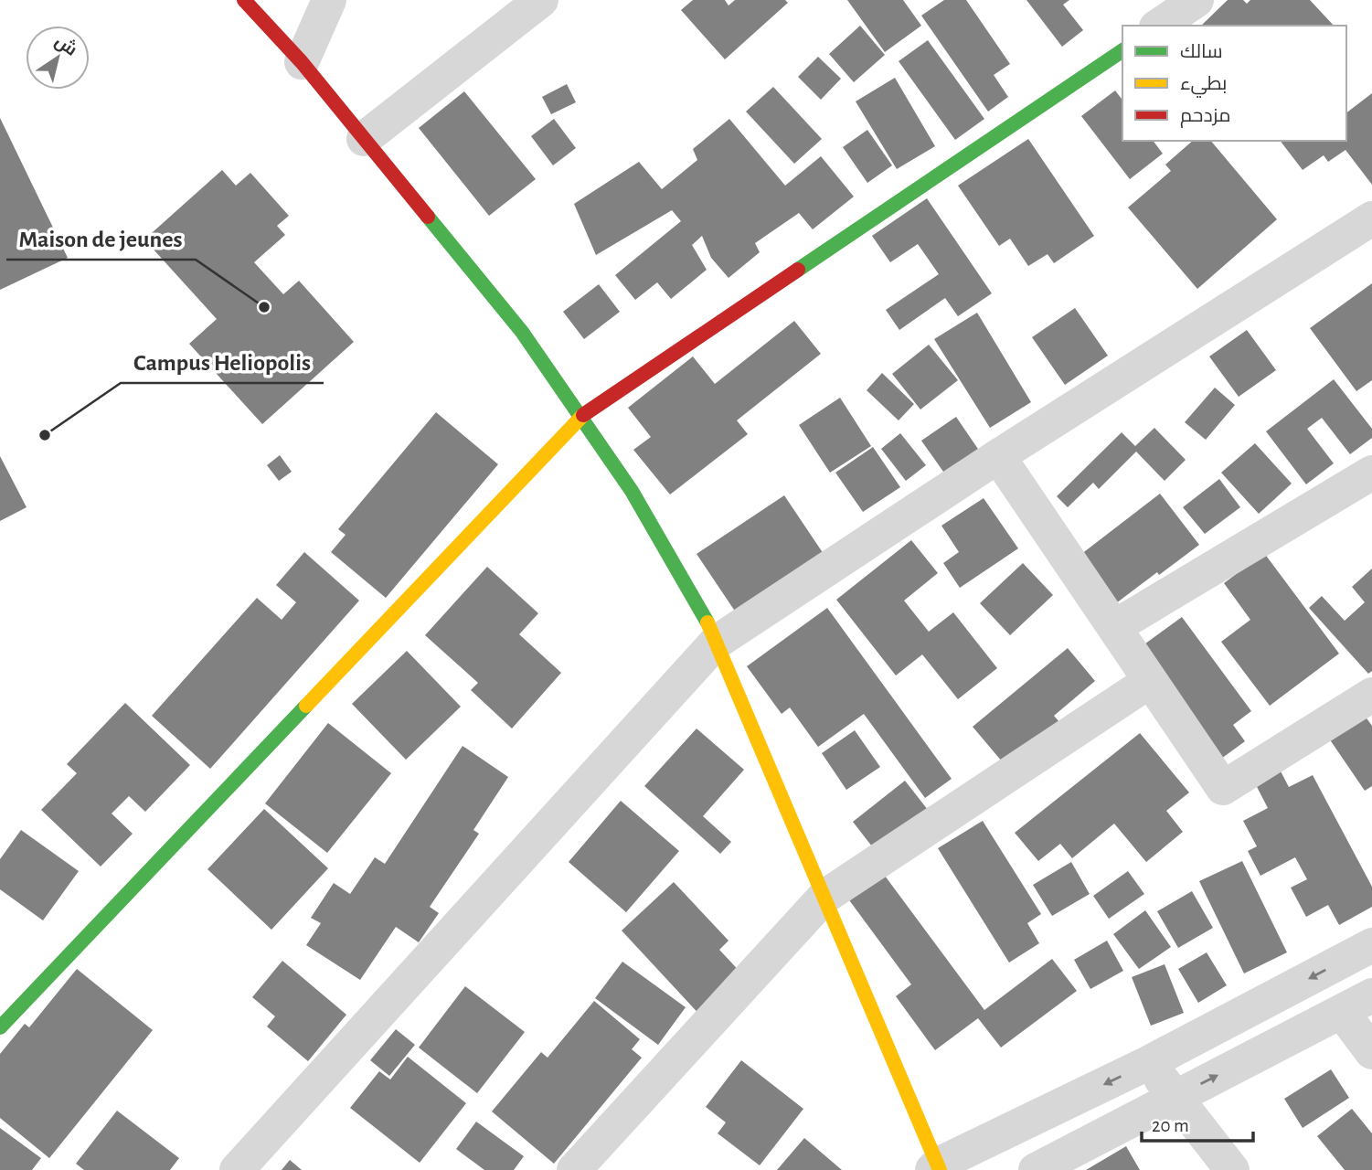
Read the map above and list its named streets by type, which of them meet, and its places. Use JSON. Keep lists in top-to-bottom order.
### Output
{
  "places": ["Maison de jeunes", "Campus Heliopolis"],
  "legend": ["سالك", "بطيء", "مزدحم"],
  "scale_bar": "20 m",
  "north": "top right"
}
